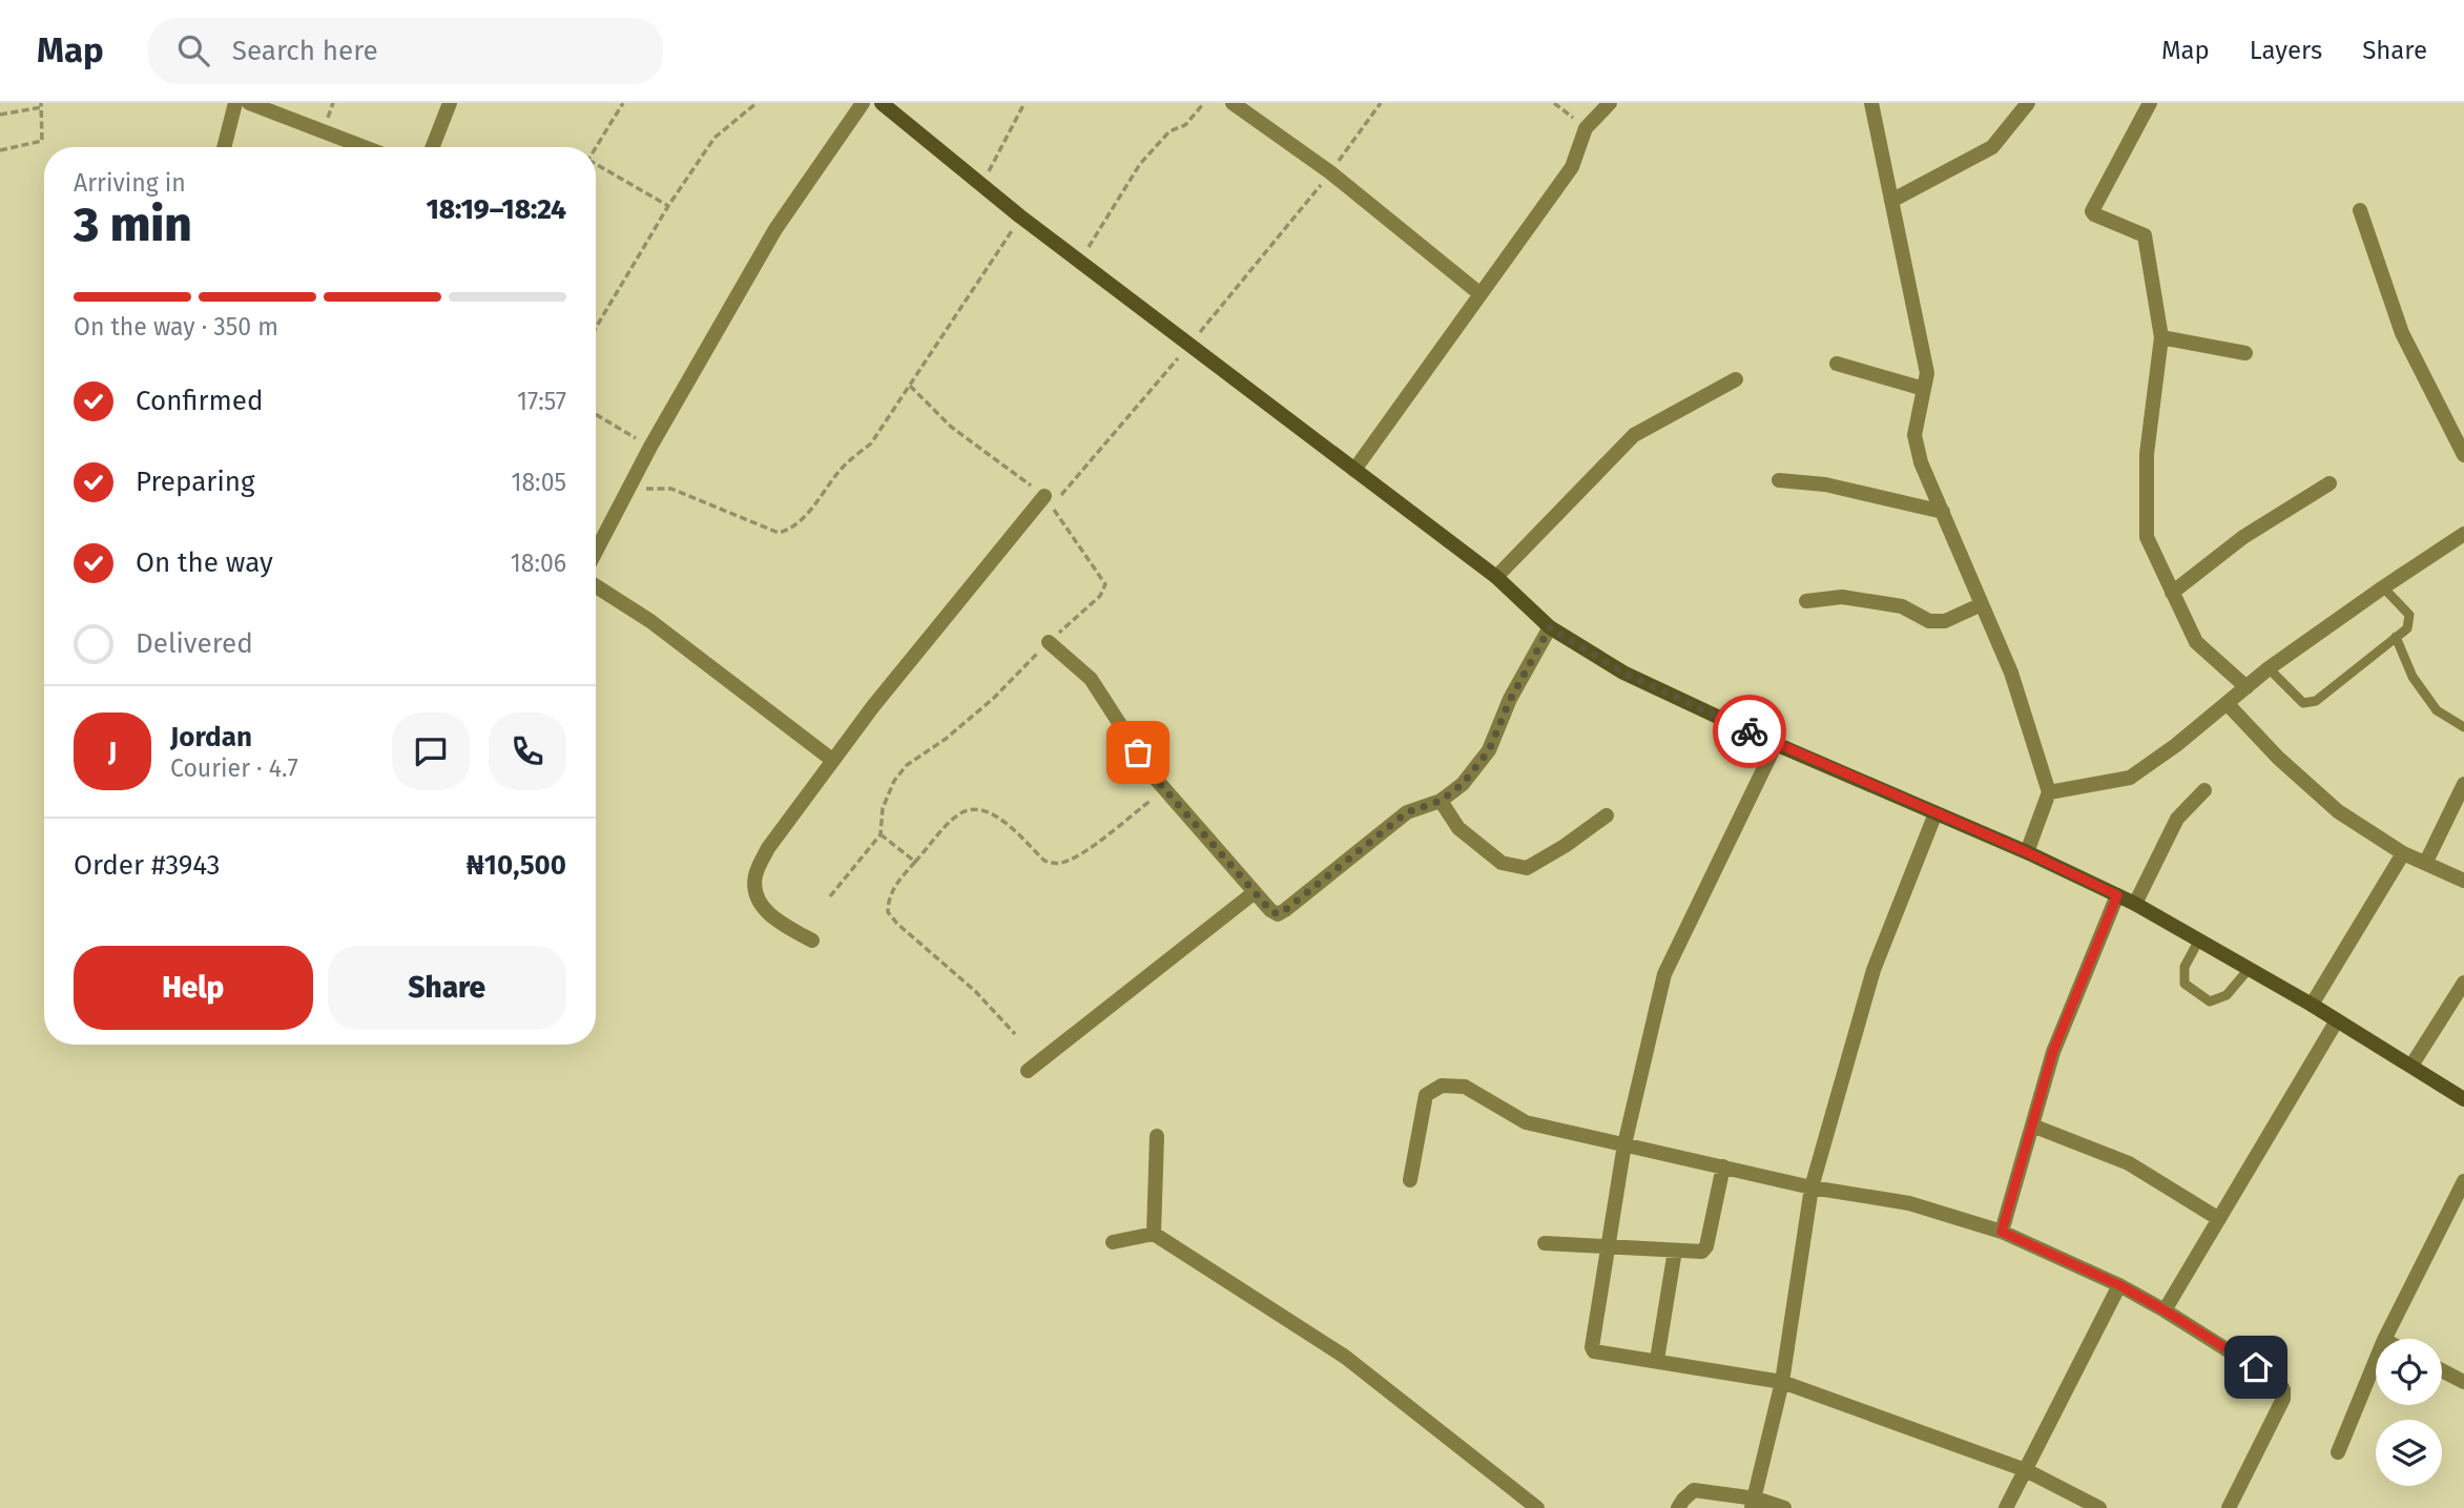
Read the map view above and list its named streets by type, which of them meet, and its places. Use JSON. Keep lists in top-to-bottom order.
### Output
{
  "page": {
    "header": "Map",
    "search": "Search here",
    "nav": ["Map", "Layers", "Share"],
    "heading": ["3 min", "Arriving in", "18:19–18:24"],
    "panel": [
      "Jordan",
      "Courier · 4.7",
      "Order #3943",
      "₦10,500"
    ],
    "bar": "On the way · 350 m",
    "list": [
      ["Confirmed", "17:57"],
      ["Preparing", "18:05"],
      ["On the way", "18:06"],
      "Delivered"
    ],
    "round": "J",
    "buttons": ["Help", "Share"]
  }
}
